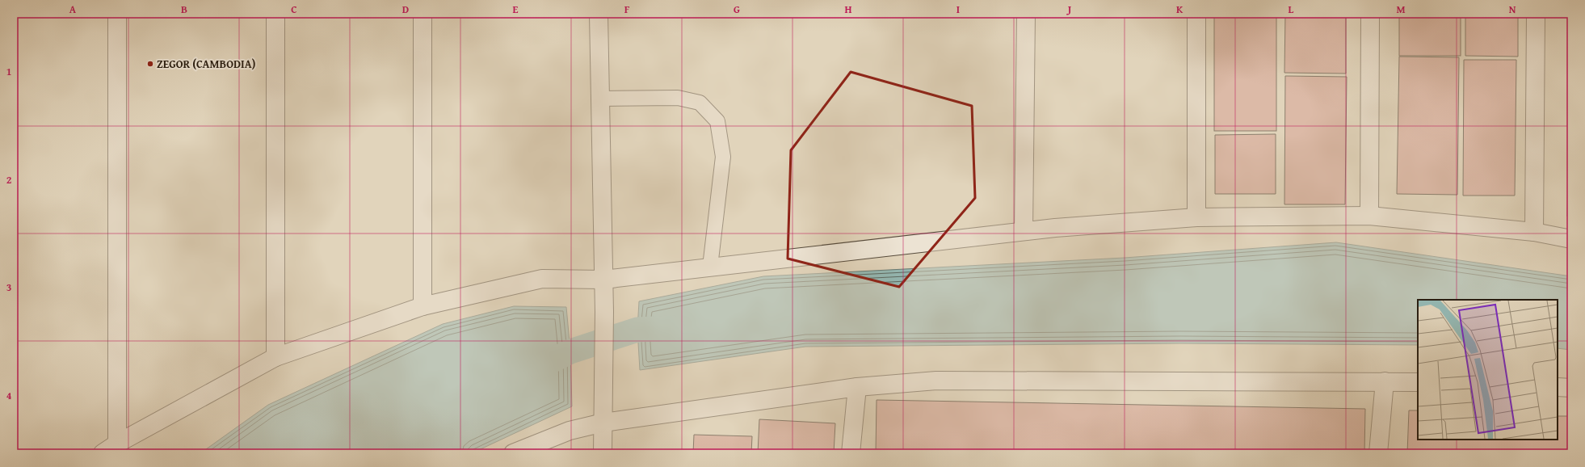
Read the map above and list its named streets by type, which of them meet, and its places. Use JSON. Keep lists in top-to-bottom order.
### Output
{
  "places": ["ZEGOR (CAMBODIA)"],
  "grid": {
    "columns": [
      "A",
      "B",
      "C",
      "D",
      "E",
      "F",
      "G",
      "H",
      "I",
      "J",
      "K",
      "L",
      "M",
      "N"
    ],
    "rows": [
      "1",
      "2",
      "3",
      "4"
    ]
  }
}
